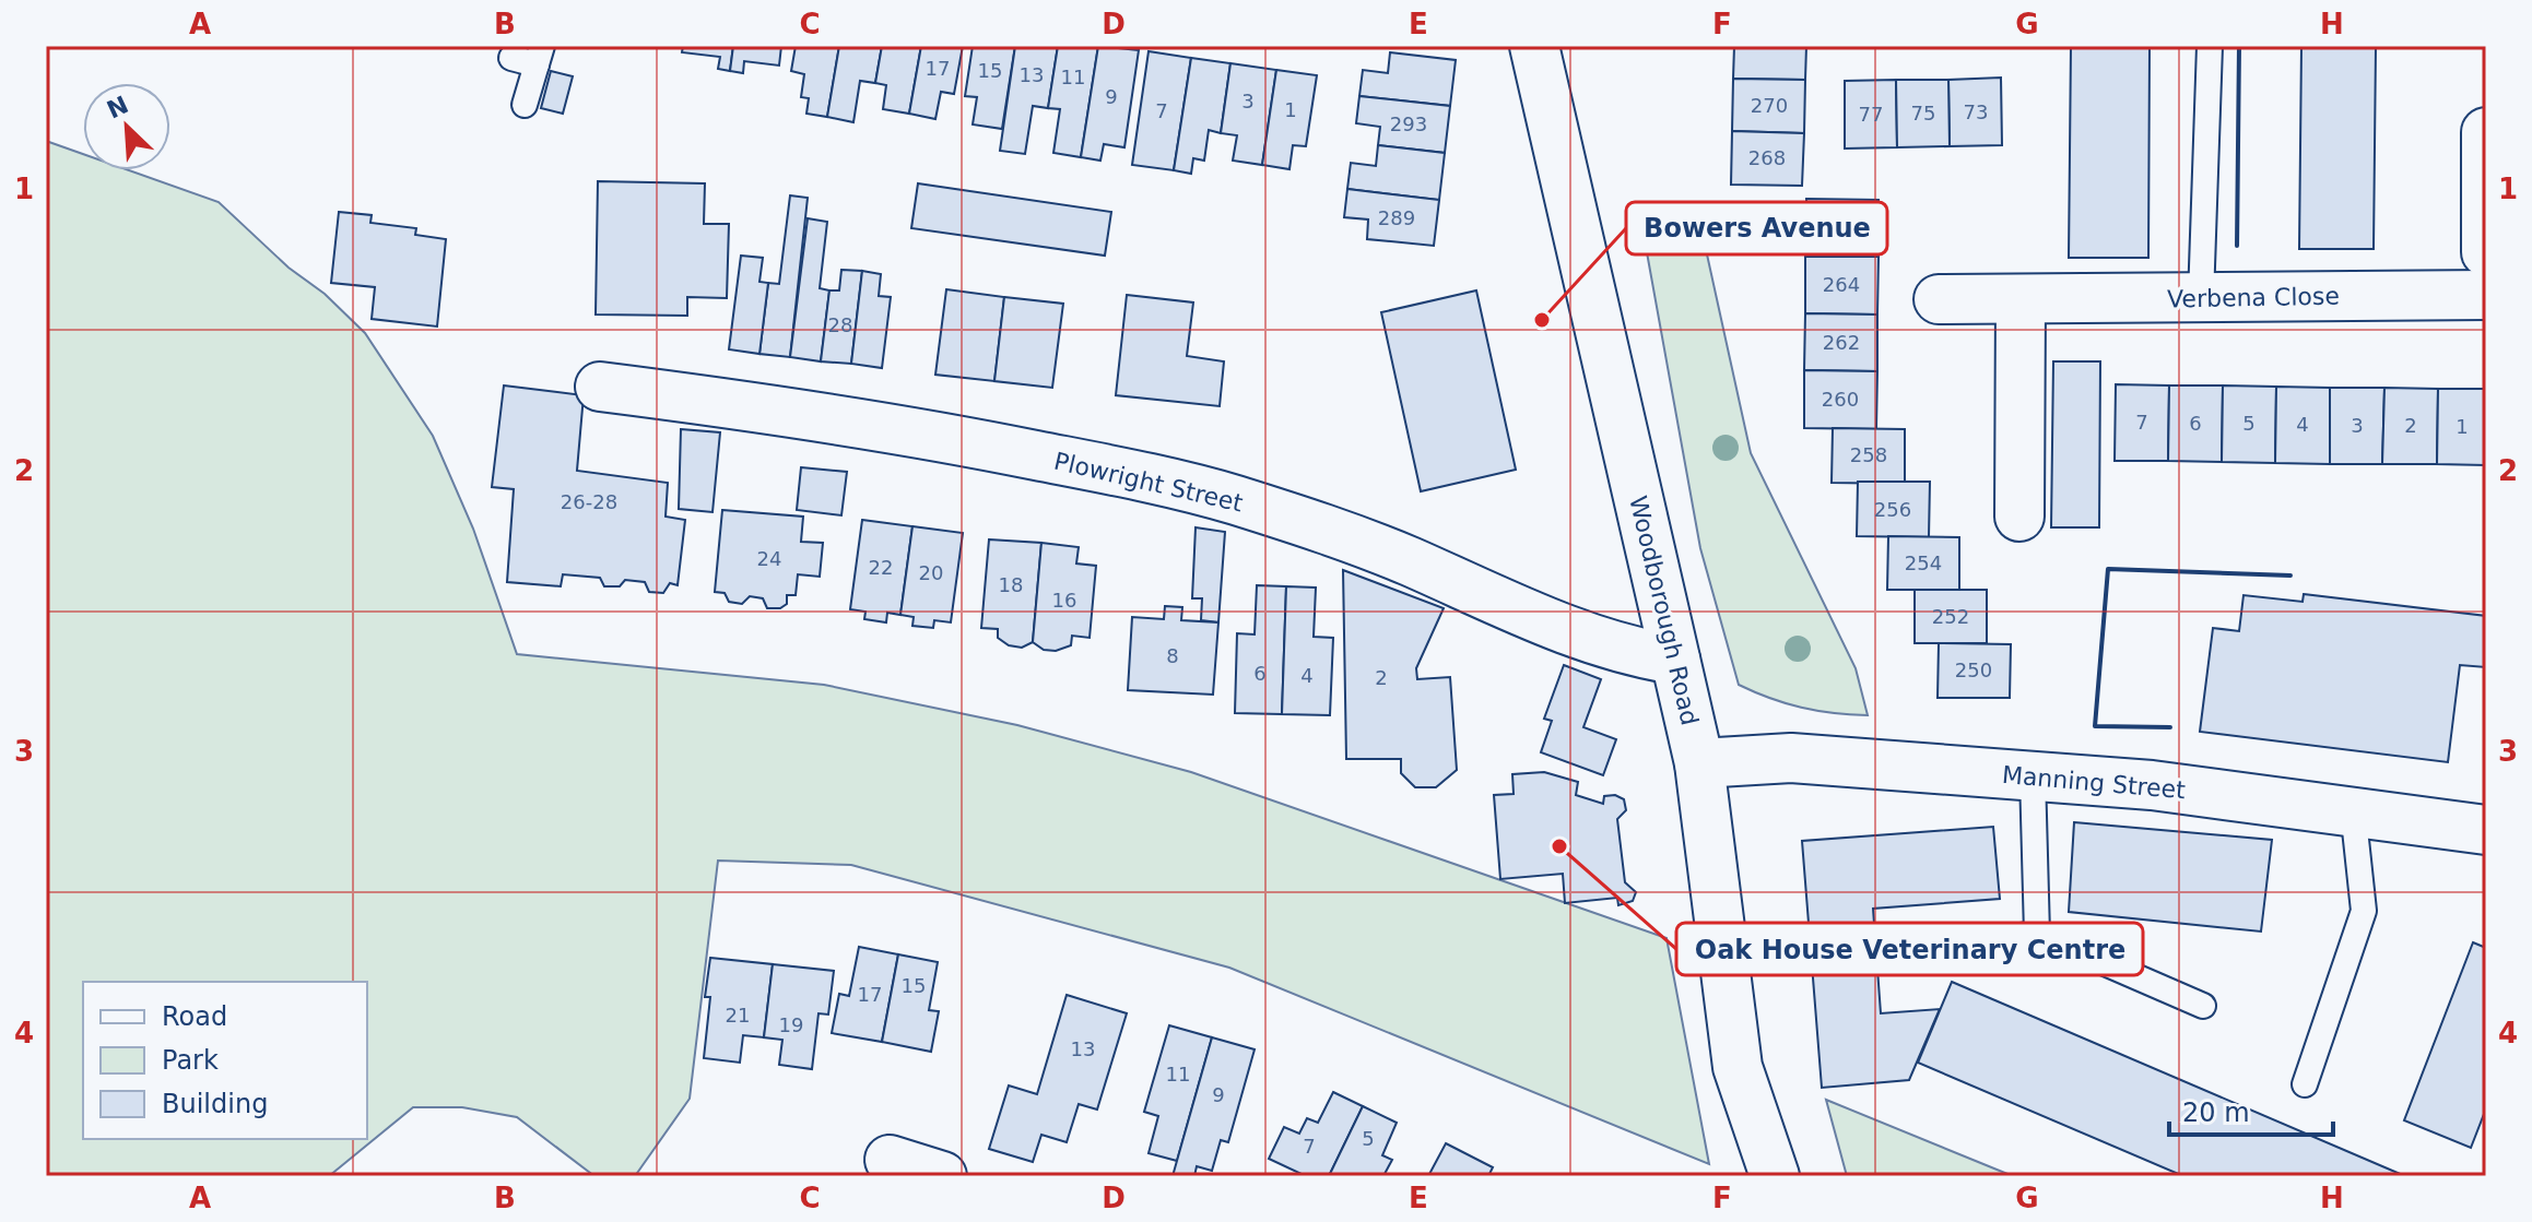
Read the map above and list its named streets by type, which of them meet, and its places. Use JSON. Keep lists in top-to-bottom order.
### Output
{
  "streets": {
    "street": [
      "Verbena Close",
      "Plowright Street",
      "Woodborough Road",
      "Manning Street"
    ]
  },
  "crossings": [
    ["Plowright Street", "Woodborough Road"],
    ["Woodborough Road", "Manning Street"]
  ],
  "places": ["Bowers Avenue", "Oak House Veterinary Centre"],
  "house_numbers": [
    "17",
    "15",
    "13",
    "11",
    "9",
    "3",
    "270",
    "1",
    "7",
    "73",
    "75",
    "77",
    "293",
    "268",
    "289",
    "264",
    "28",
    "262",
    "260",
    "7",
    "6",
    "5",
    "4",
    "3",
    "2",
    "1",
    "258",
    "26-28",
    "256",
    "24",
    "254",
    "22",
    "20",
    "18",
    "16",
    "252",
    "8",
    "250",
    "6",
    "4",
    "2",
    "15",
    "17",
    "21",
    "19",
    "13",
    "11",
    "9",
    "5",
    "7"
  ],
  "legend": ["Road", "Park", "Building"],
  "scale_bar": "20 m",
  "north": "top left",
  "grid": {
    "columns": [
      "A",
      "B",
      "C",
      "D",
      "E",
      "F",
      "G",
      "H"
    ],
    "rows": [
      "1",
      "2",
      "3",
      "4"
    ]
  }
}
